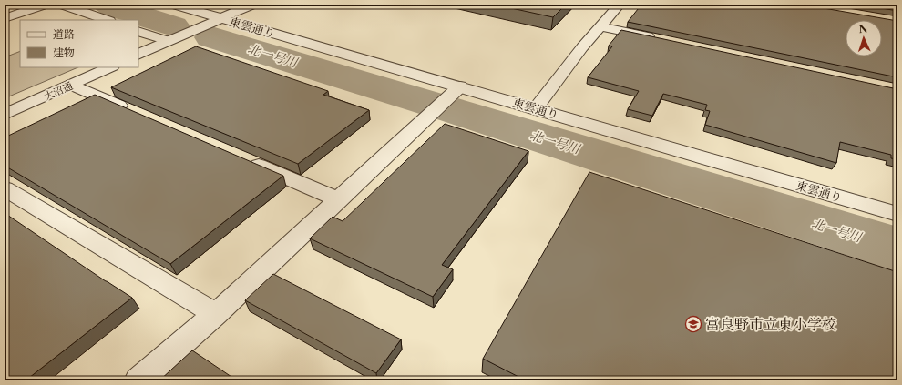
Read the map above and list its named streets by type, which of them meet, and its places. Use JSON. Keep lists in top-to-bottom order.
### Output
{
  "streets": {
    "street": ["東雲通り", "大沼通"]
  },
  "water": ["北一号川"],
  "places": {
    "school or university": ["富良野市立東小学校"]
  },
  "legend": ["道路", "建物"],
  "north": "top"
}
